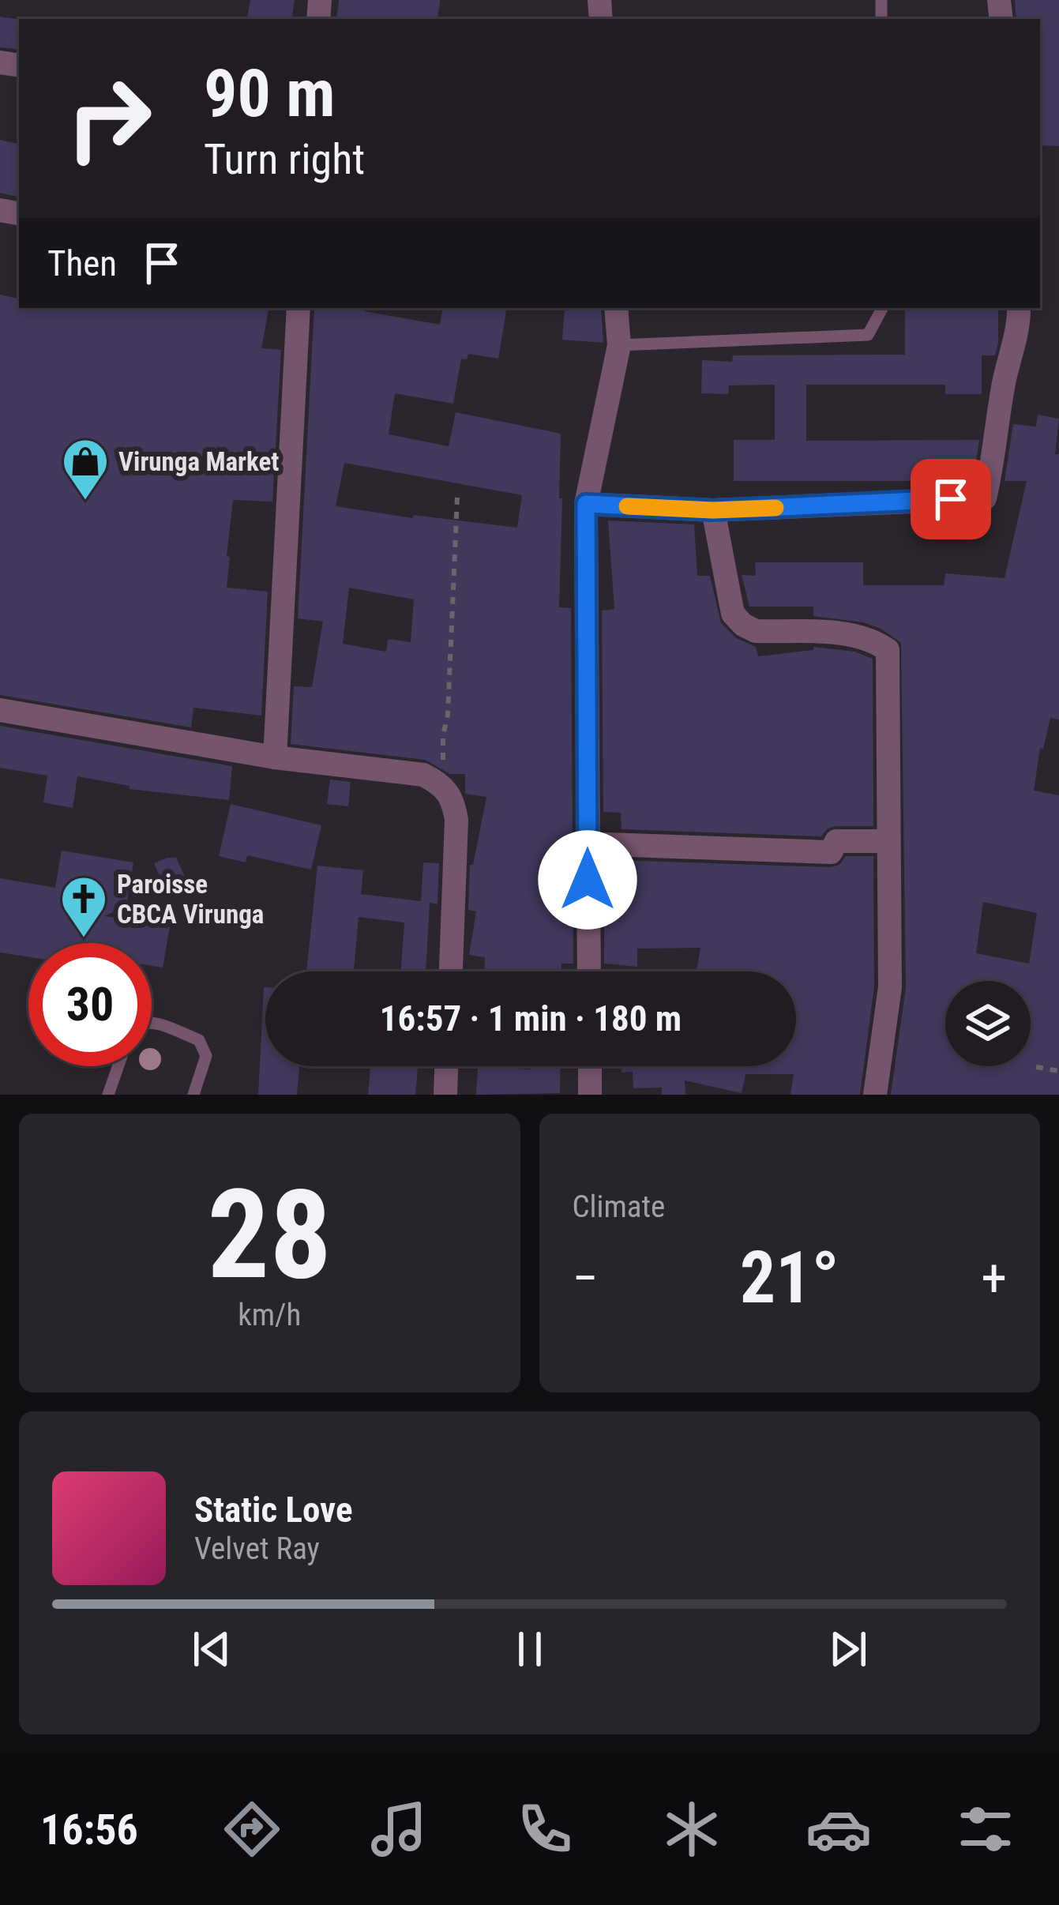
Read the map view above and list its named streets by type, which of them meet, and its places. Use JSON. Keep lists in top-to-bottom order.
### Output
{
  "places": {
    "shop": ["Virunga Market"],
    "church": ["Paroisse CBCA Virunga"]
  },
  "page": {
    "turn": ["90 m", "Turn right"],
    "then": "Then",
    "limit": "30",
    "trip": "16:57 · 1 min · 180 m",
    "tile": [
      ["28", "km/h"],
      "Climate"
    ],
    "heat": ["−", "21°", "+"],
    "song": ["Static Love", "Velvet Ray"],
    "tabs": "16:56"
  }
}
